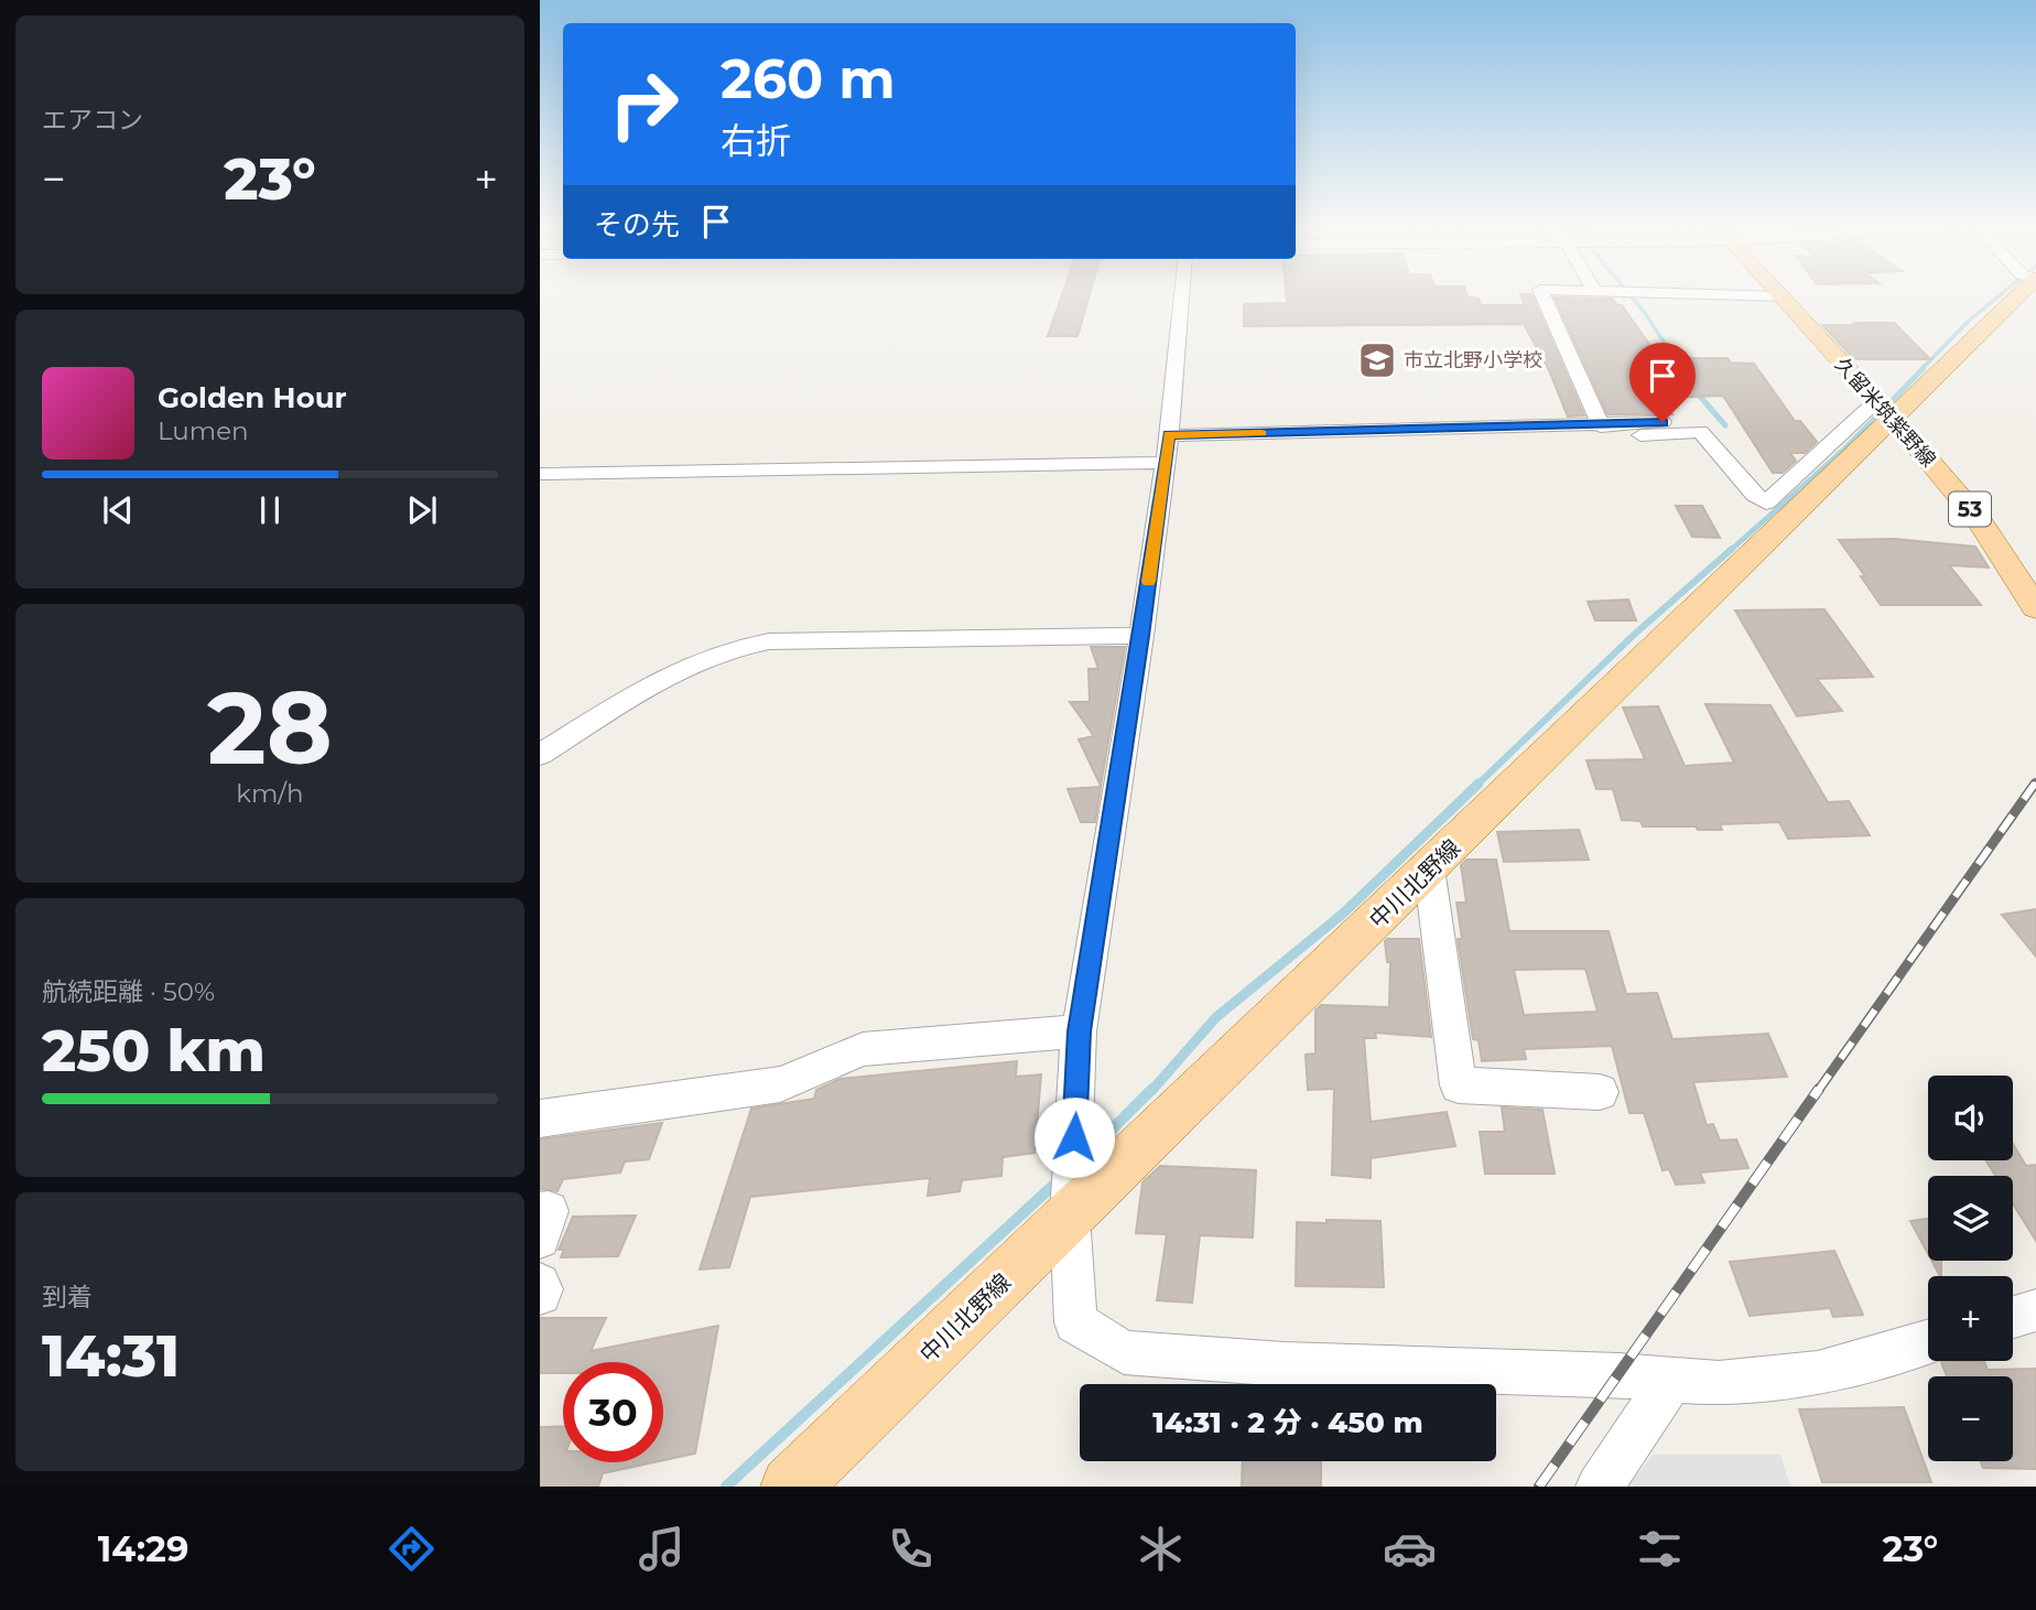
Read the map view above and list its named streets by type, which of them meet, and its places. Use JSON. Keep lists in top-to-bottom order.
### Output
{
  "streets": {
    "main road": ["久留米筑紫野線", "53", "中川北野線"]
  },
  "crossings": [
    ["久留米筑紫野線", "中川北野線"]
  ],
  "places": {
    "school or university": ["市立北野小学校"]
  },
  "page": {
    "tile": [
      "エアコン",
      ["28", "km/h"],
      ["航続距離 · 50%", "250 km"],
      ["到着", "14:31"]
    ],
    "turn": ["260 m", "右折"],
    "heat": ["−", "23°", "+"],
    "then": "その先",
    "song": ["Golden Hour", "Lumen"],
    "map_buttons": ["+", "−"],
    "limit": "30",
    "trip": "14:31 · 2 分 · 450 m",
    "tabs": ["14:29", "23°"]
  }
}
